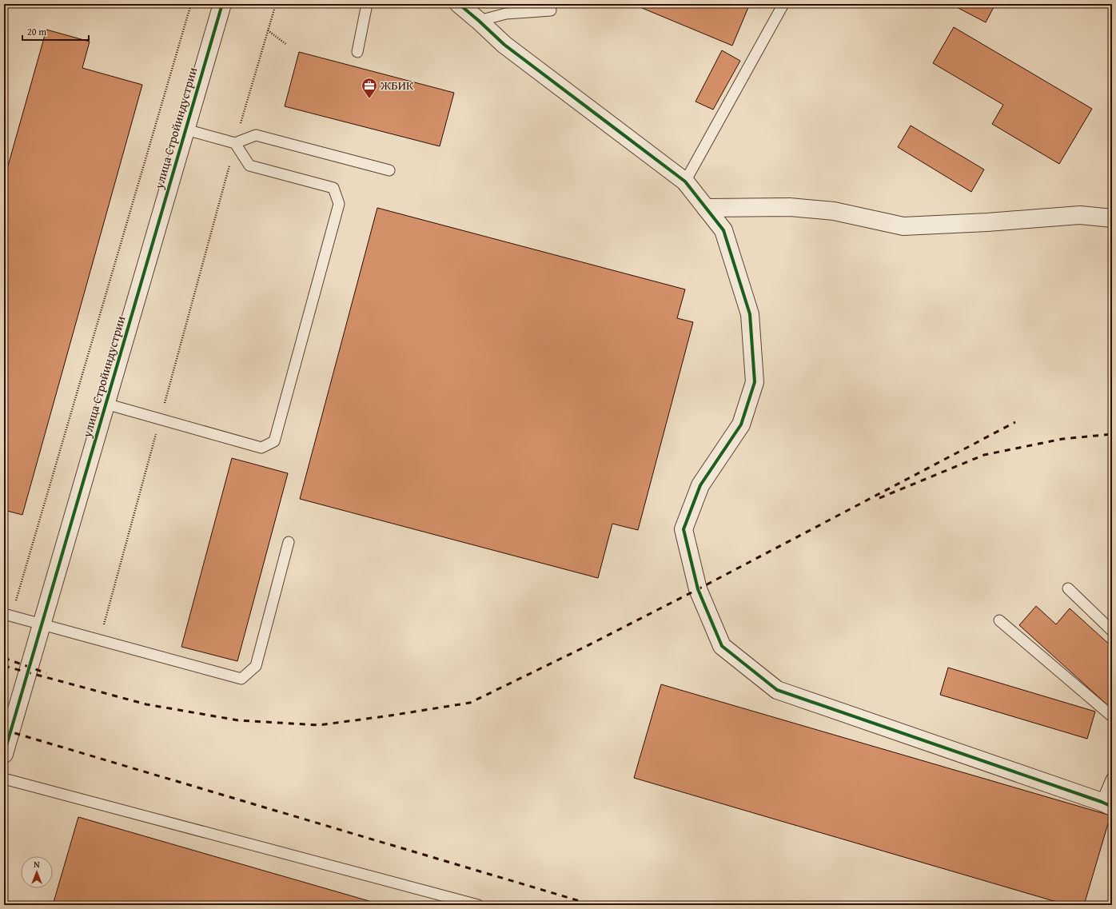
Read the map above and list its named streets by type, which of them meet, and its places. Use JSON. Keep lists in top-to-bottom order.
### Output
{
  "streets": {
    "street": ["улица Стройиндустрии"]
  },
  "places": {
    "office": ["ЖБИК"]
  },
  "scale_bar": "20 m",
  "north": "top"
}
